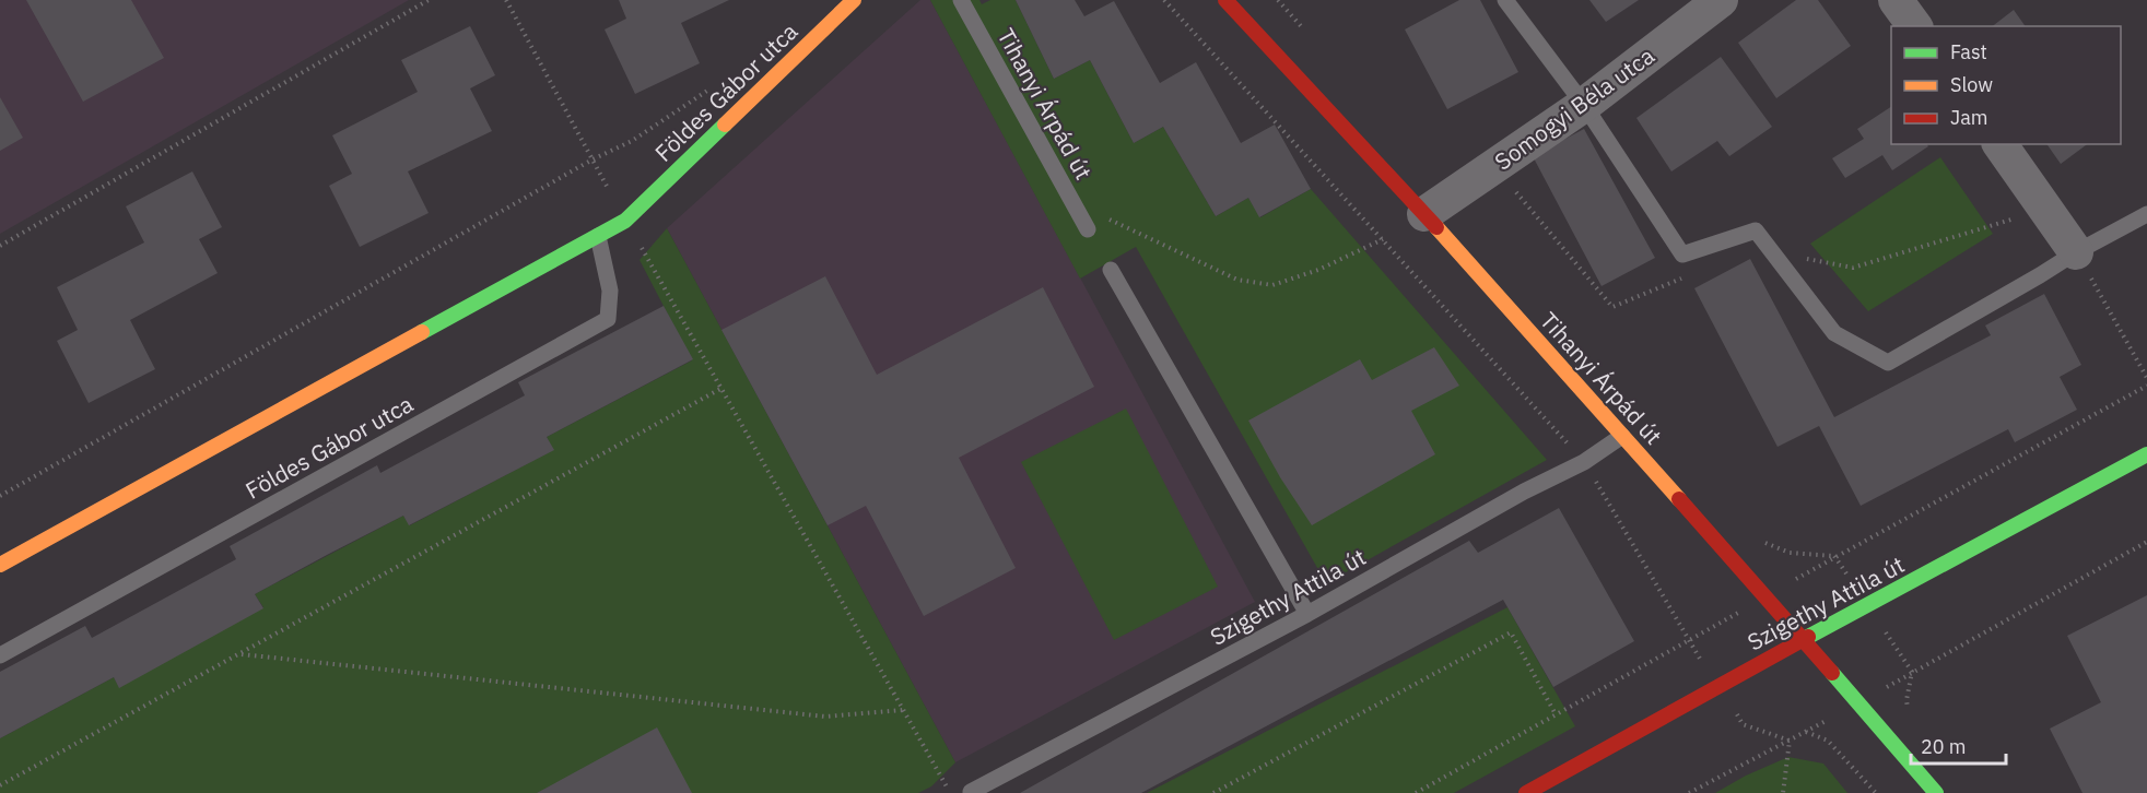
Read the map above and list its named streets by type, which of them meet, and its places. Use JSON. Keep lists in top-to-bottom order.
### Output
{
  "streets": {
    "street": [
      "Földes Gábor utca",
      "Tihanyi Árpád út",
      "Somogyi Béla utca",
      "Szigethy Attila út"
    ]
  },
  "crossings": [
    ["Tihanyi Árpád út", "Somogyi Béla utca"],
    ["Tihanyi Árpád út", "Szigethy Attila út"]
  ],
  "legend": ["Fast", "Slow", "Jam"],
  "scale_bar": "20 m"
}
